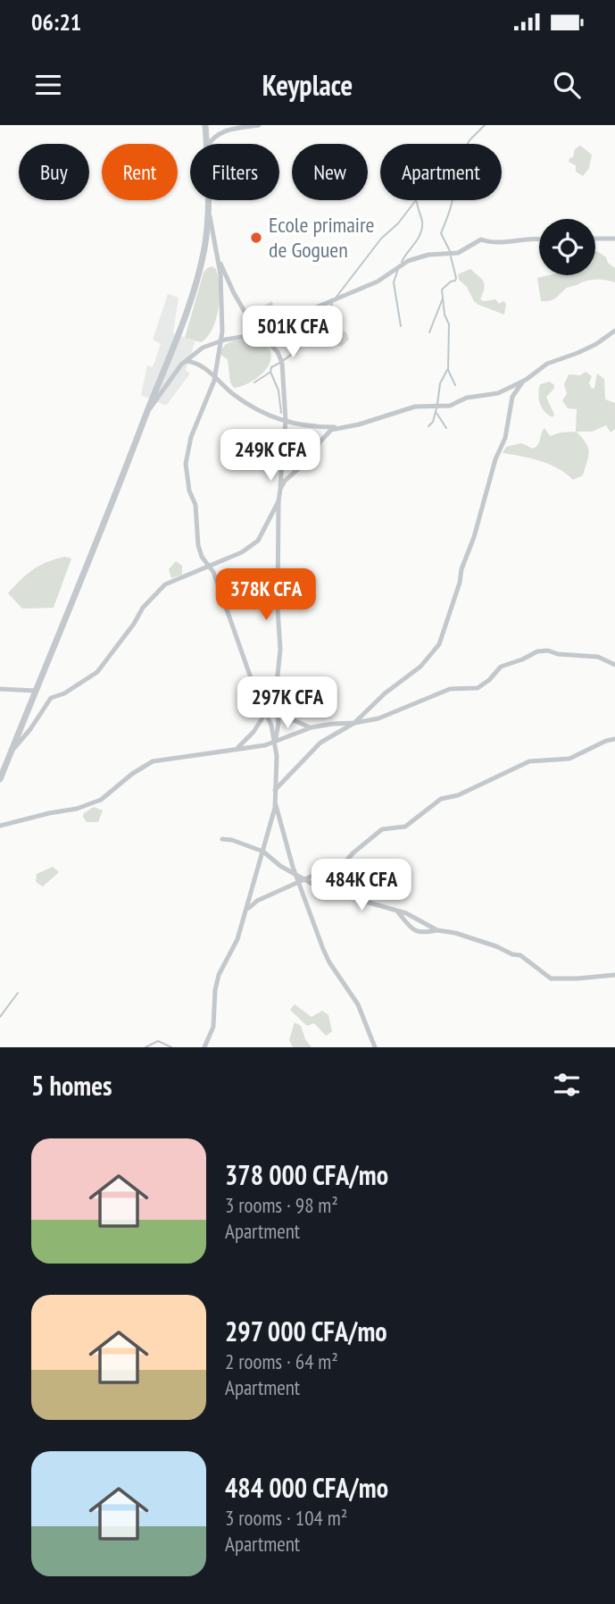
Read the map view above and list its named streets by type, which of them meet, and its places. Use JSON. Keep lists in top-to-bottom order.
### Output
{
  "places": ["Ecole primaire de Goguen"],
  "page": {
    "status": "06:21",
    "header": "Keyplace",
    "chip": [
      "Buy",
      "Rent",
      "Filters",
      "New",
      "Apartment"
    ],
    "price": [
      "501K CFA",
      "249K CFA",
      "378K CFA",
      "297K CFA",
      "484K CFA"
    ],
    "heading": "5 homes",
    "list": [
      {
        "name": "378 000 CFA/mo",
        "note": "3 rooms · 98 m² · Apartment"
      },
      {
        "name": "297 000 CFA/mo",
        "note": "2 rooms · 64 m² · Apartment"
      },
      {
        "name": "484 000 CFA/mo",
        "note": "3 rooms · 104 m² · Apartment"
      }
    ]
  }
}
